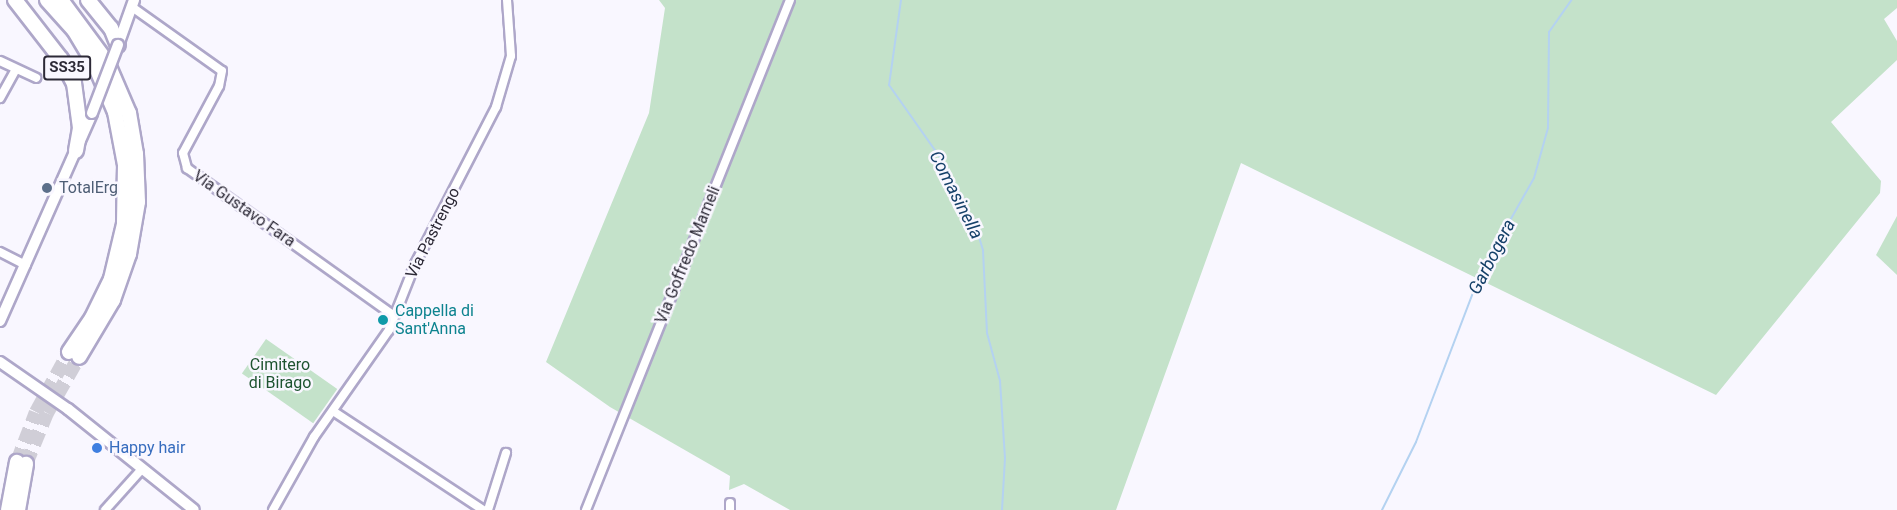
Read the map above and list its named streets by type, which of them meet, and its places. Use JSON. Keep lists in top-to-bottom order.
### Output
{
  "streets": {
    "highway": ["SS35"],
    "street": ["Via Gustavo Fara", "Via Pastrengo", "Via Goffredo Mameli"]
  },
  "crossings": [
    ["Via Gustavo Fara", "Via Pastrengo"]
  ],
  "water": ["Comasinella", "Garbogera"],
  "parks": ["Cimitero di Birago"],
  "places": ["TotalErg", "Cappella di Sant'Anna", "Happy hair"]
}
